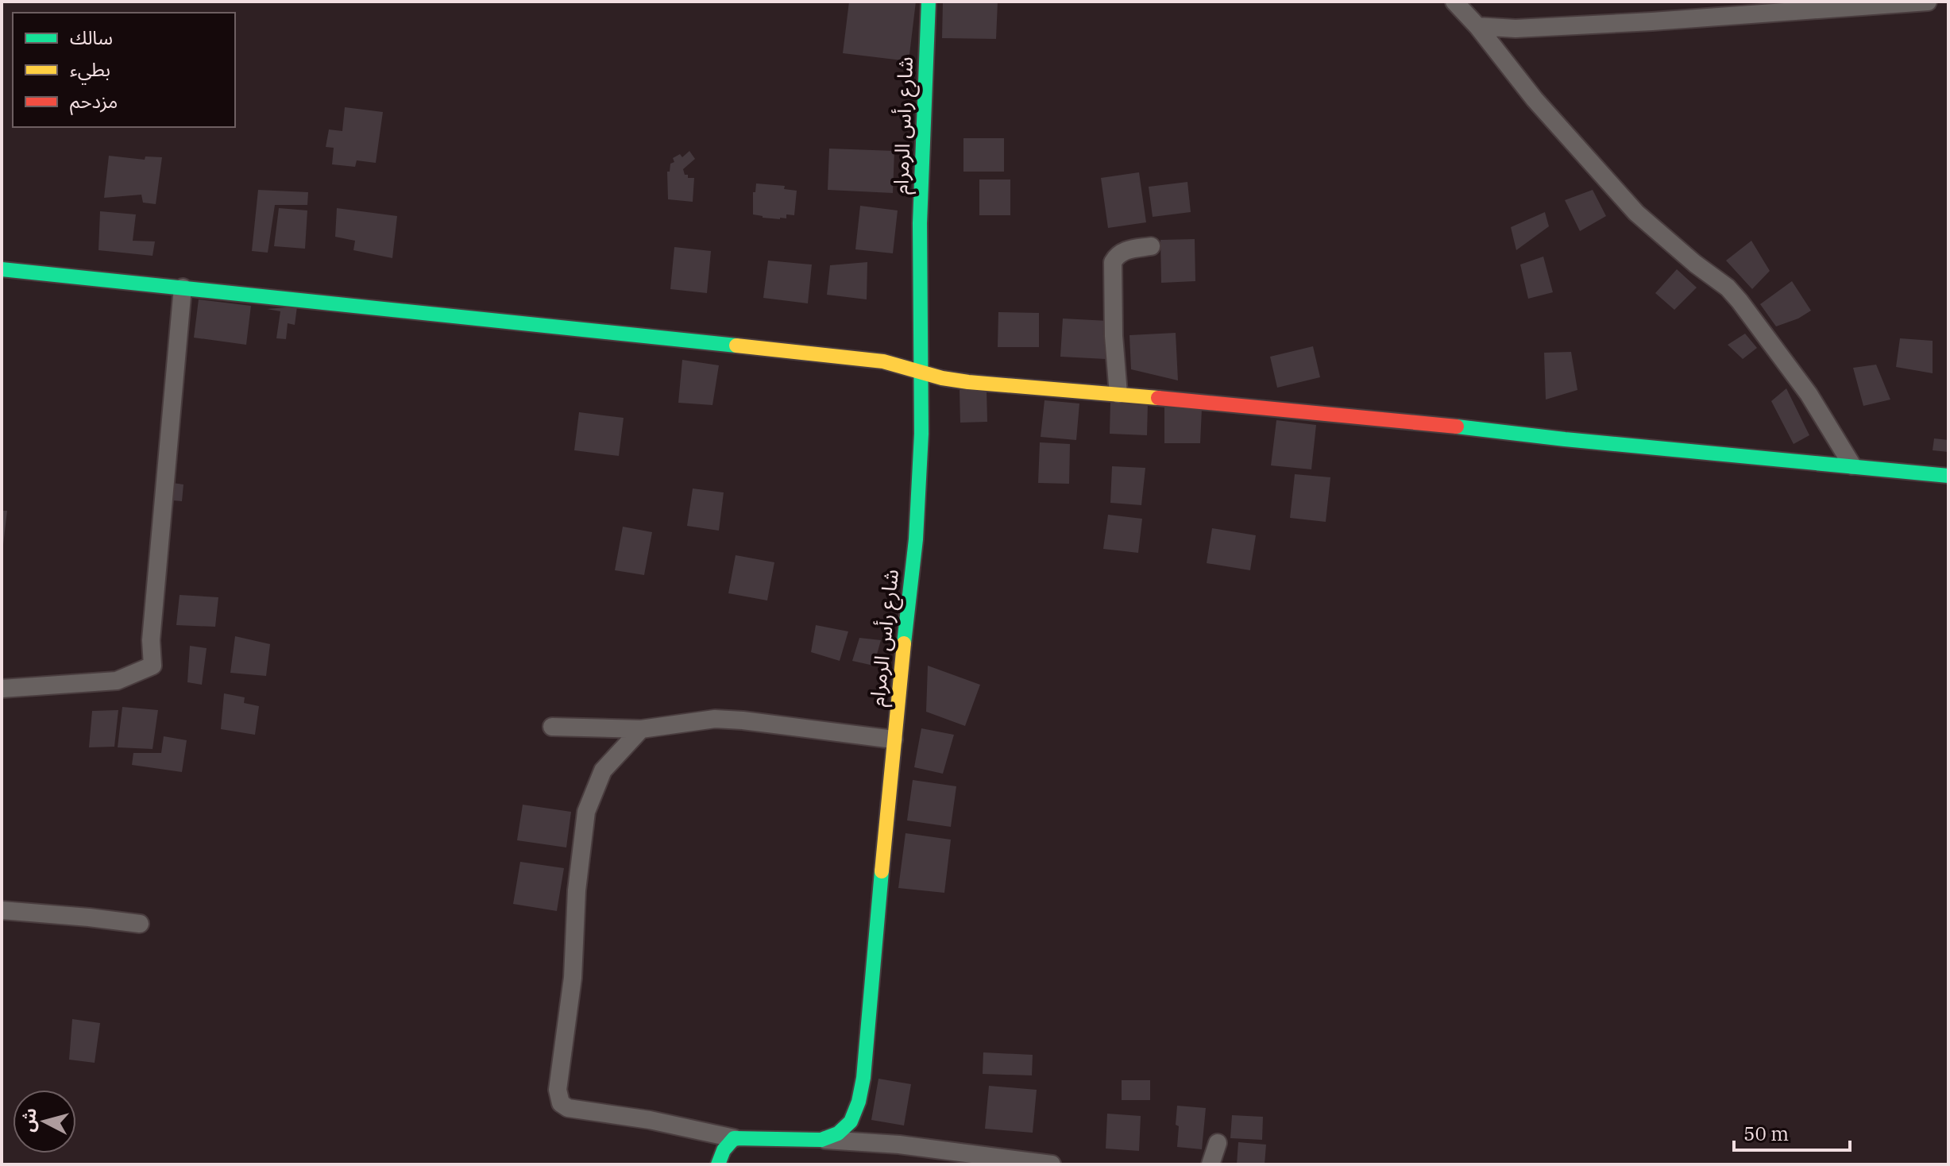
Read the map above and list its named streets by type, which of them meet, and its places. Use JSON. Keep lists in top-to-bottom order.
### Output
{
  "streets": {
    "street": ["شارع رأس الرمرام"]
  },
  "legend": ["سالك", "بطيء", "مزدحم"],
  "scale_bar": "50 m",
  "north": "left"
}
